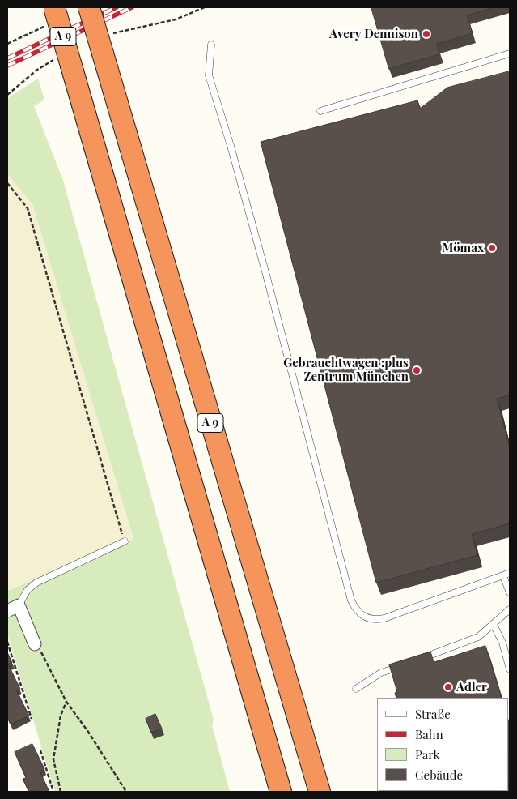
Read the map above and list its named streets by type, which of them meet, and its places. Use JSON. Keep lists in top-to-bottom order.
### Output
{
  "streets": {
    "highway": ["A 9"]
  },
  "places": [
    "Avery Dennison",
    "Mömax",
    "Gebrauchtwagen :plus Zentrum München",
    "Adler"
  ],
  "legend": [
    "Straße",
    "Bahn",
    "Park",
    "Gebäude"
  ]
}
